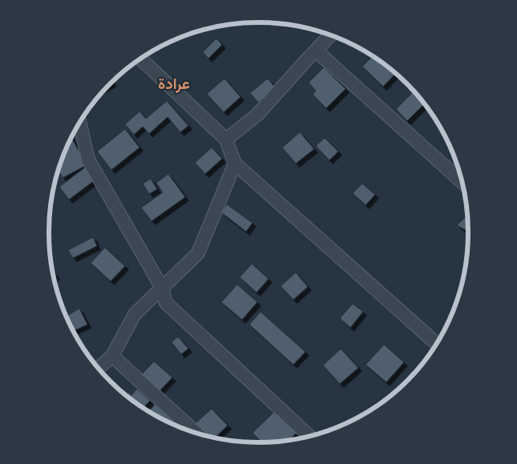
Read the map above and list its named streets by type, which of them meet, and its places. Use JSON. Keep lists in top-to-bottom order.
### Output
{
  "districts": ["عرادة"]
}
